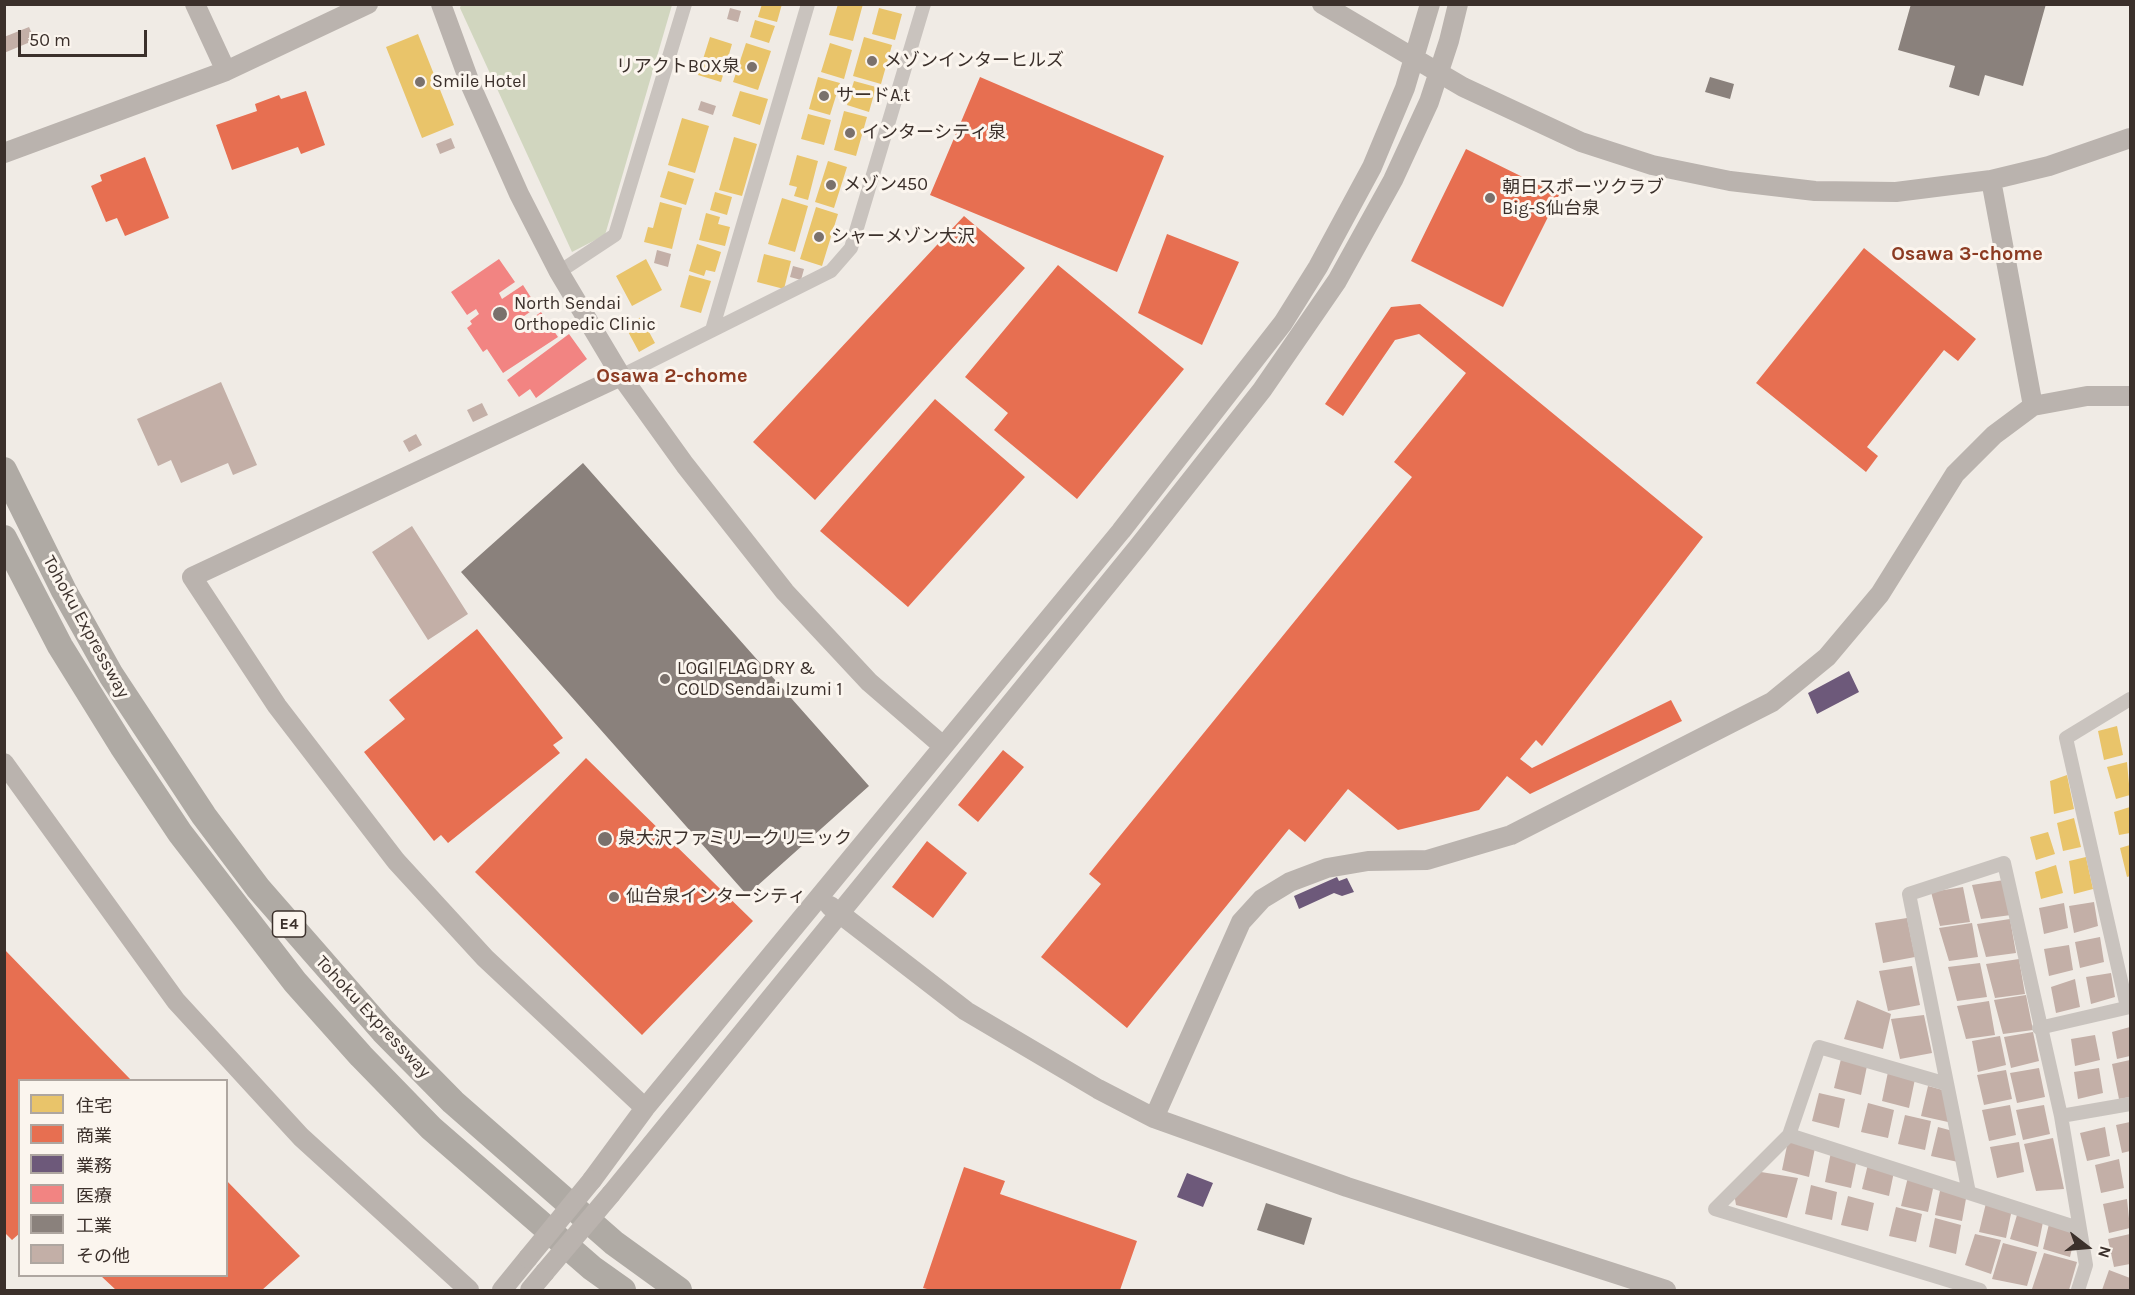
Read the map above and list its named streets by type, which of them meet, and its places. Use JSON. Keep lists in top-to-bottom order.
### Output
{
  "streets": {
    "highway": ["Tohoku Expressway", "E4"]
  },
  "districts": ["Osawa 3-chome", "Osawa 2-chome"],
  "places": [
    "メゾンインターヒルズ",
    "リアクトBOX泉",
    "Smile Hotel",
    "サードA.t",
    "インターシティ泉",
    "メゾン450",
    "朝日スポーツクラブ Big-S仙台泉",
    "シャーメゾン大沢",
    "North Sendai Orthopedic Clinic",
    "LOGI FLAG DRY & COLD Sendai Izumi 1",
    "泉大沢ファミリークリニック",
    "仙台泉インターシティ"
  ],
  "legend": [
    "住宅",
    "商業",
    "業務",
    "医療",
    "工業",
    "その他"
  ],
  "scale_bar": "50 m",
  "north": "right"
}
